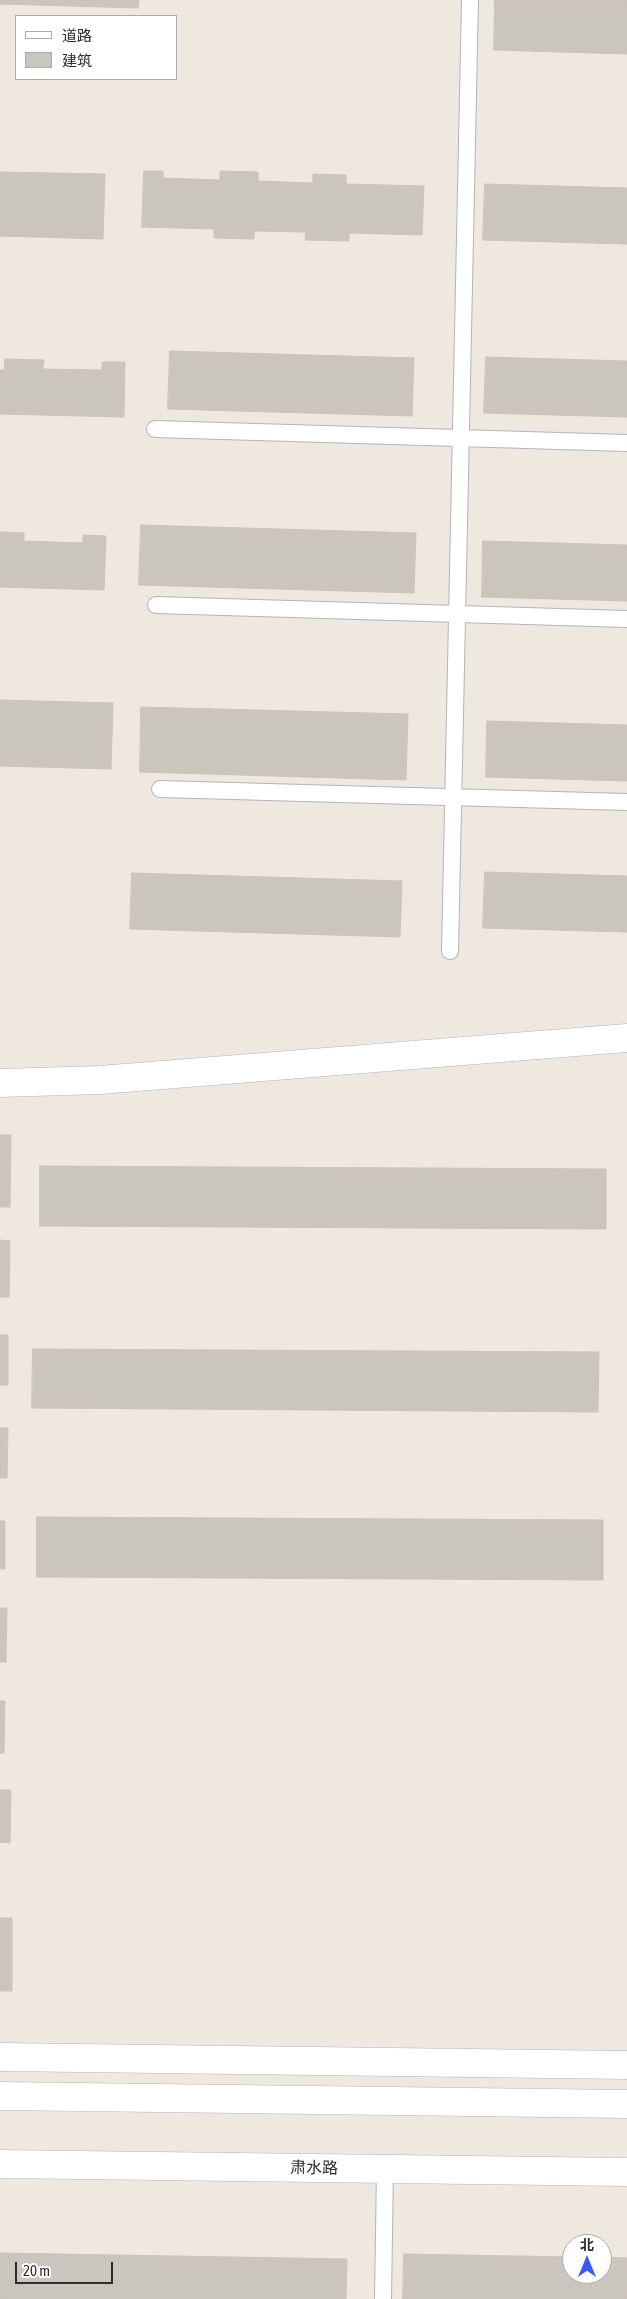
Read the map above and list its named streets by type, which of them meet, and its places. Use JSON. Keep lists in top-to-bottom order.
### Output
{
  "streets": {
    "street": ["肃水路"]
  },
  "legend": ["道路", "建筑"],
  "scale_bar": "20 m",
  "north": "top"
}
